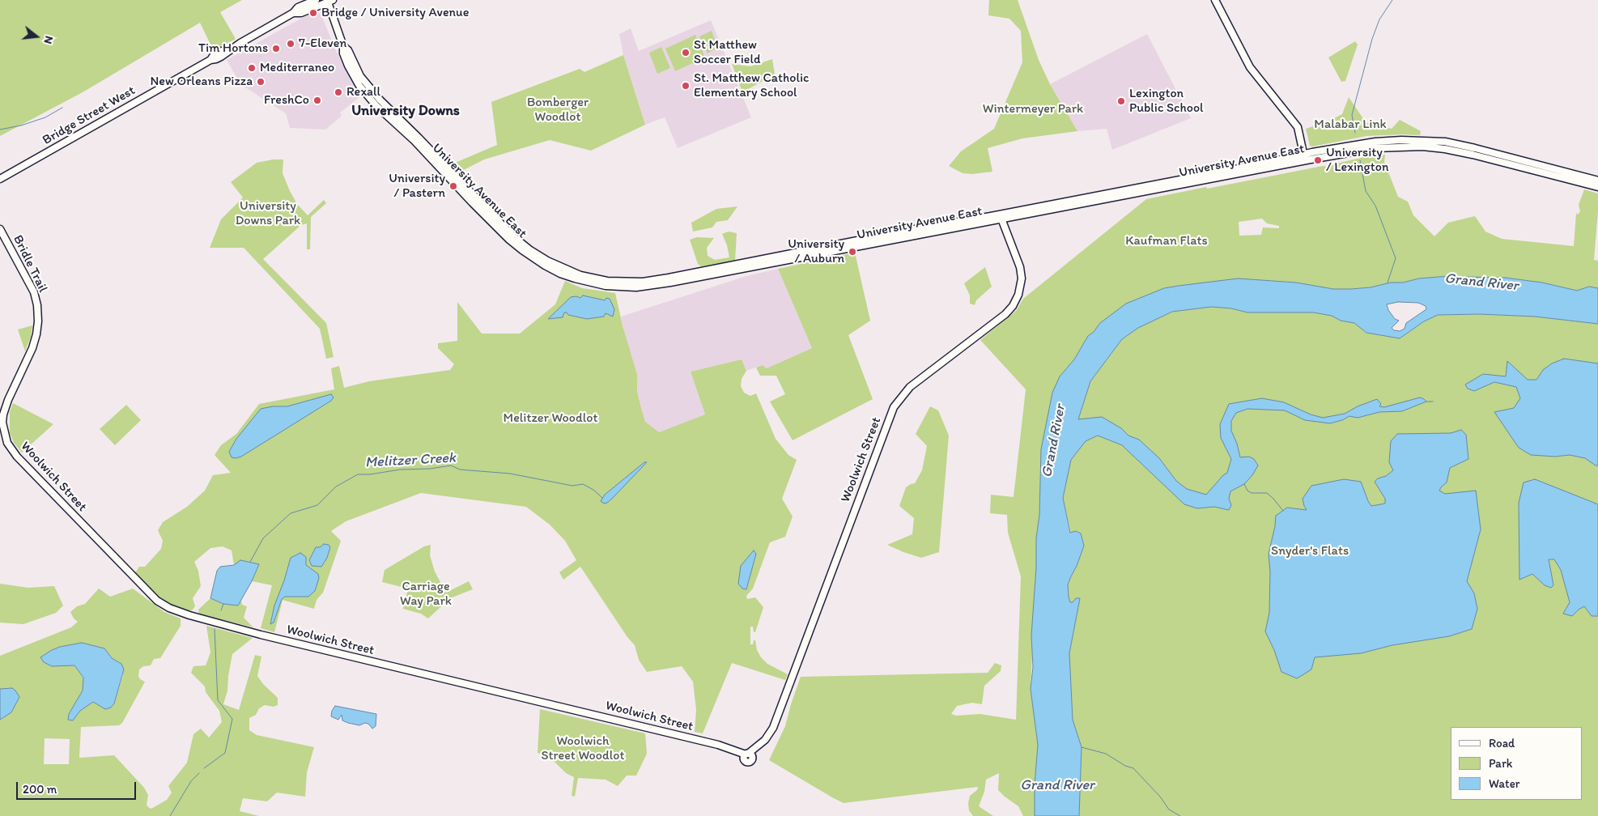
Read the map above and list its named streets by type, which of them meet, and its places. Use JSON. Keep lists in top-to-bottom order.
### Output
{
  "streets": {
    "main road": [
      "Bridge Street West",
      "University Avenue East",
      "Bridle Trail",
      "Woolwich Street"
    ]
  },
  "crossings": [
    ["Bridge Street West", "University Avenue East"],
    ["University Avenue East", "Woolwich Street"],
    ["Bridle Trail", "Woolwich Street"]
  ],
  "districts": ["University Downs"],
  "water": ["Grand River", "Melitzer Creek"],
  "parks": [
    "Bomberger Woodlot",
    "Wintermeyer Park",
    "Malabar Link",
    "University Downs Park",
    "Kaufman Flats",
    "Melitzer Woodlot",
    "Snyder's Flats",
    "Carriage Way Park",
    "Woolwich Street Woodlot"
  ],
  "places": [
    "Bridge / University Avenue",
    "7-Eleven",
    "Tim Hortons",
    "St Matthew Soccer Field",
    "Mediterraneo",
    "New Orleans Pizza",
    "St. Matthew Catholic Elementary School",
    "Rexall",
    "FreshCo",
    "Lexington Public School",
    "University / Lexington",
    "University / Pastern",
    "University / Auburn"
  ],
  "legend": ["Road", "Park", "Water"],
  "scale_bar": "200 m",
  "north": "right"
}
